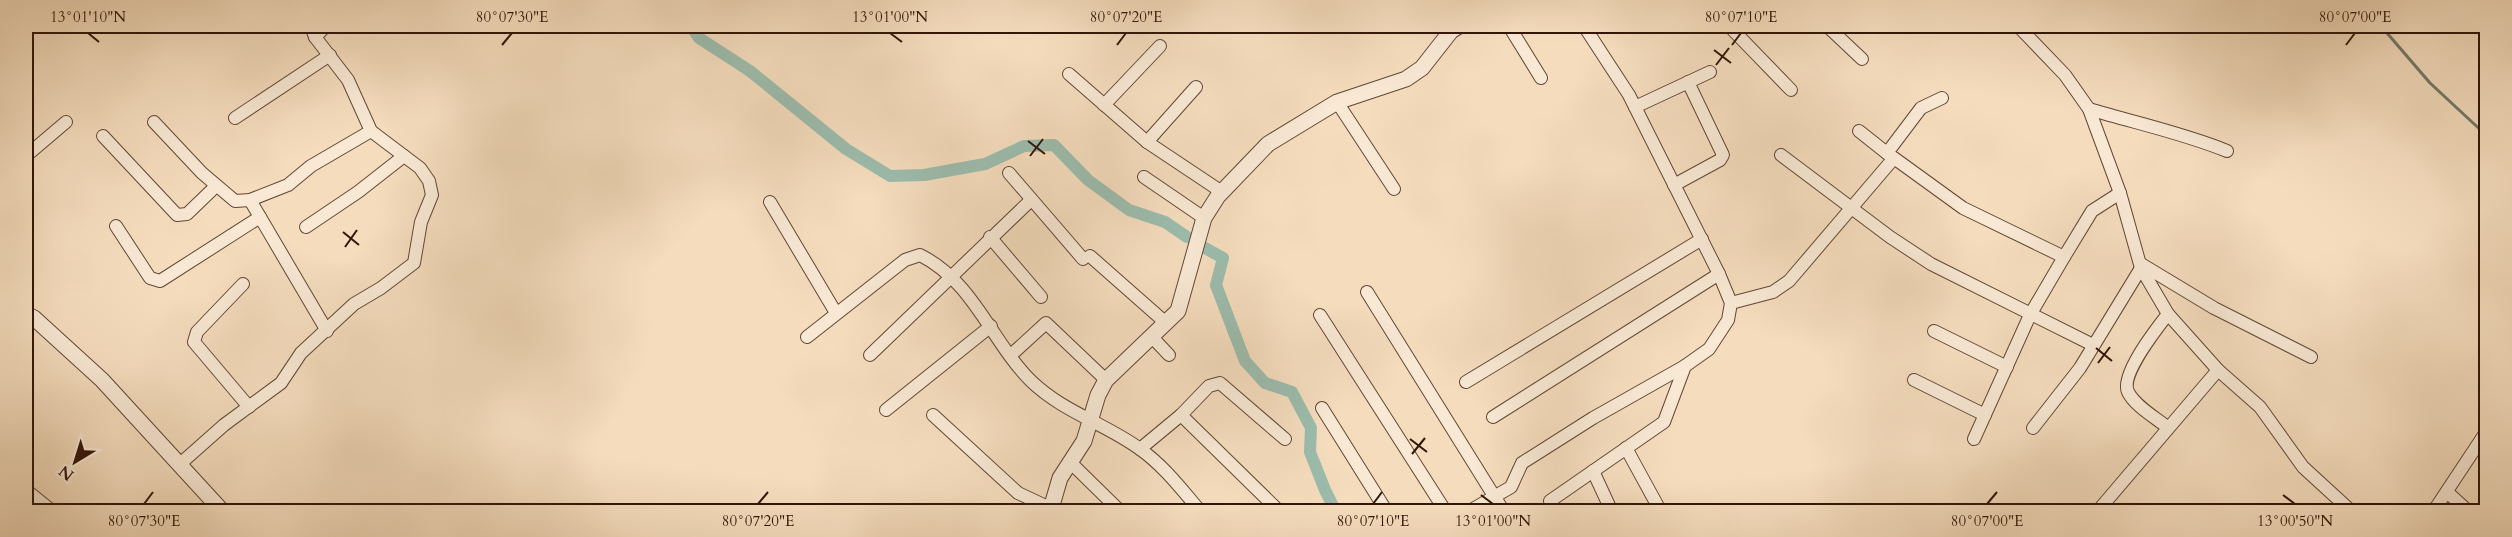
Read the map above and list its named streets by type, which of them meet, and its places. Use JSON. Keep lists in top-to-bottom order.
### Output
{
  "north": "bottom left",
  "coordinates": [
    "13°01'10\"N",
    "80°07'30\"E",
    "13°01'00\"N",
    "80°07'20\"E",
    "80°07'10\"E",
    "80°07'00\"E",
    "13°00'50\"N"
  ]
}
